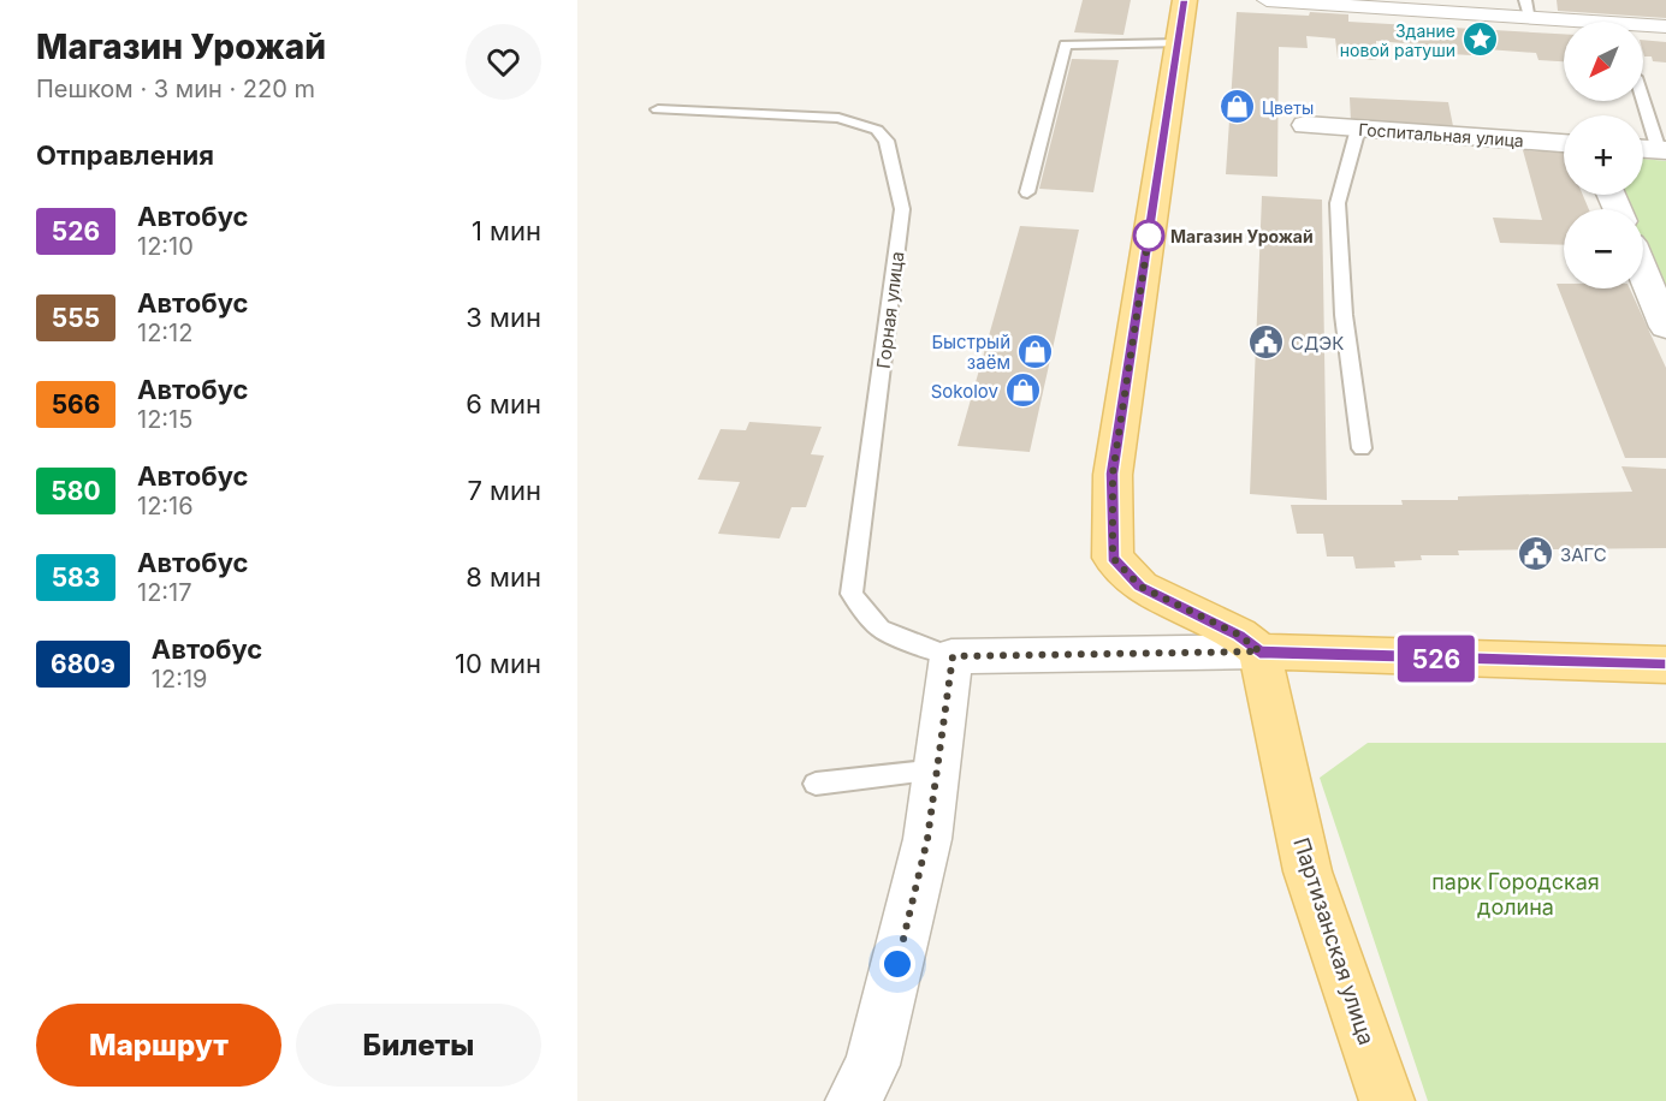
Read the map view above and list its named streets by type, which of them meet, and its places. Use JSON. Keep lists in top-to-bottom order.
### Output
{
  "streets": {
    "main road": ["Партизанская улица"],
    "street": ["Госпитальная улица"],
    "lane": ["Горная улица"]
  },
  "parks": ["парк Городская долина"],
  "places": {
    "place": ["Здание новой ратуши"],
    "shop": ["Цветы", "Быстрый заём", "Sokolov"],
    "other": ["Магазин Урожай"],
    "public building": ["СДЭК", "ЗАГС"]
  },
  "lines": ["bus line 526"],
  "north": "bottom left",
  "page": {
    "heading": [
      ["Магазин Урожай", "Пешком · 3 мин · 220 m"],
      "Отправления"
    ],
    "on_map": "526",
    "map_buttons": ["+", "−"],
    "list": [
      {
        "mark": "526",
        "name": "Автобус",
        "note": "12:10",
        "value": "1 мин"
      },
      {
        "mark": "555",
        "name": "Автобус",
        "note": "12:12",
        "value": "3 мин"
      },
      {
        "mark": "566",
        "name": "Автобус",
        "note": "12:15",
        "value": "6 мин"
      },
      {
        "mark": "580",
        "name": "Автобус",
        "note": "12:16",
        "value": "7 мин"
      },
      {
        "mark": "583",
        "name": "Автобус",
        "note": "12:17",
        "value": "8 мин"
      },
      {
        "mark": "680э",
        "name": "Автобус",
        "note": "12:19",
        "value": "10 мин"
      }
    ],
    "buttons": ["Маршрут", "Билеты"]
  }
}
